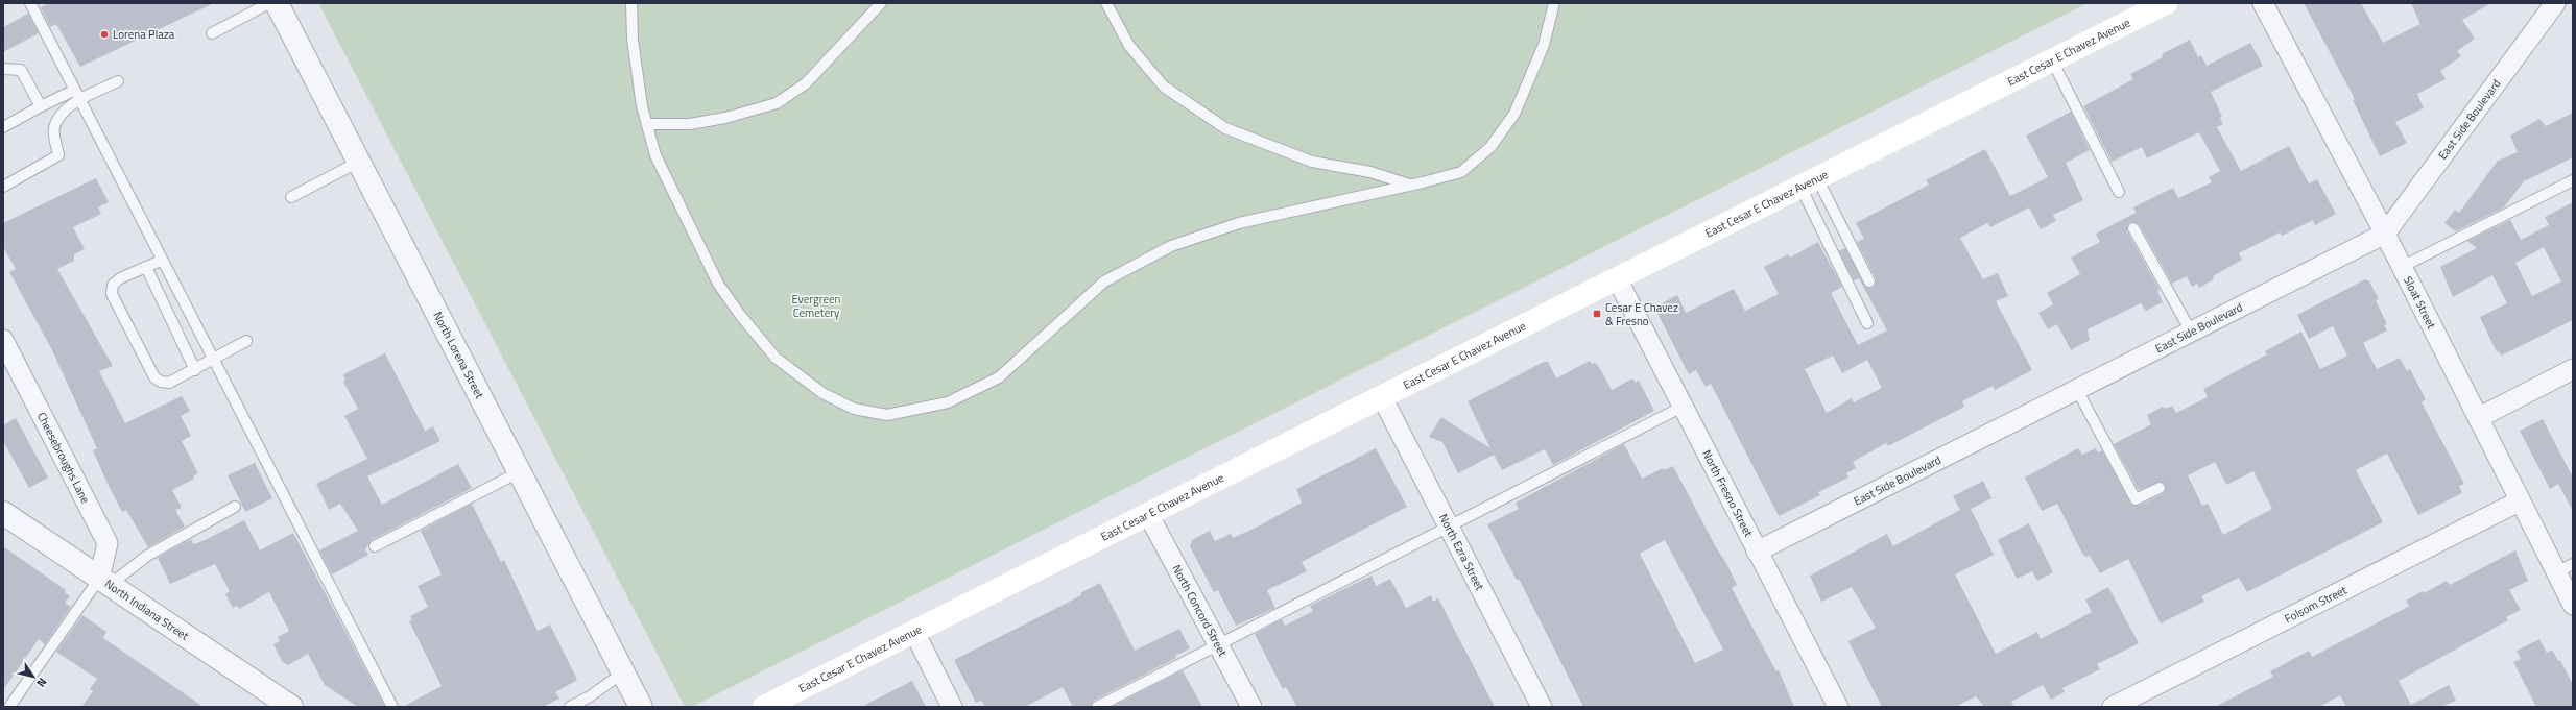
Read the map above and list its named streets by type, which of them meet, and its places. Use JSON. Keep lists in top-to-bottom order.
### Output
{
  "streets": {
    "main road": ["East Cesar E Chavez Avenue"],
    "street": [
      "East Side Boulevard",
      "Sloat Street",
      "North Lorena Street",
      "Cheesebroughs Lane",
      "North Fresno Street",
      "North Ezra Street",
      "Folsom Street",
      "North Indiana Street",
      "North Concord Street"
    ]
  },
  "crossings": [
    ["East Cesar E Chavez Avenue", "North Fresno Street"],
    ["East Cesar E Chavez Avenue", "North Ezra Street"],
    ["East Cesar E Chavez Avenue", "North Concord Street"],
    ["East Side Boulevard", "Sloat Street"],
    ["East Side Boulevard", "North Fresno Street"],
    ["Sloat Street", "Folsom Street"],
    ["Cheesebroughs Lane", "North Indiana Street"]
  ],
  "parks": ["Evergreen Cemetery"],
  "places": {
    "other": ["Lorena Plaza"],
    "transit": ["Cesar E Chavez & Fresno"]
  },
  "north": "bottom right"
}
